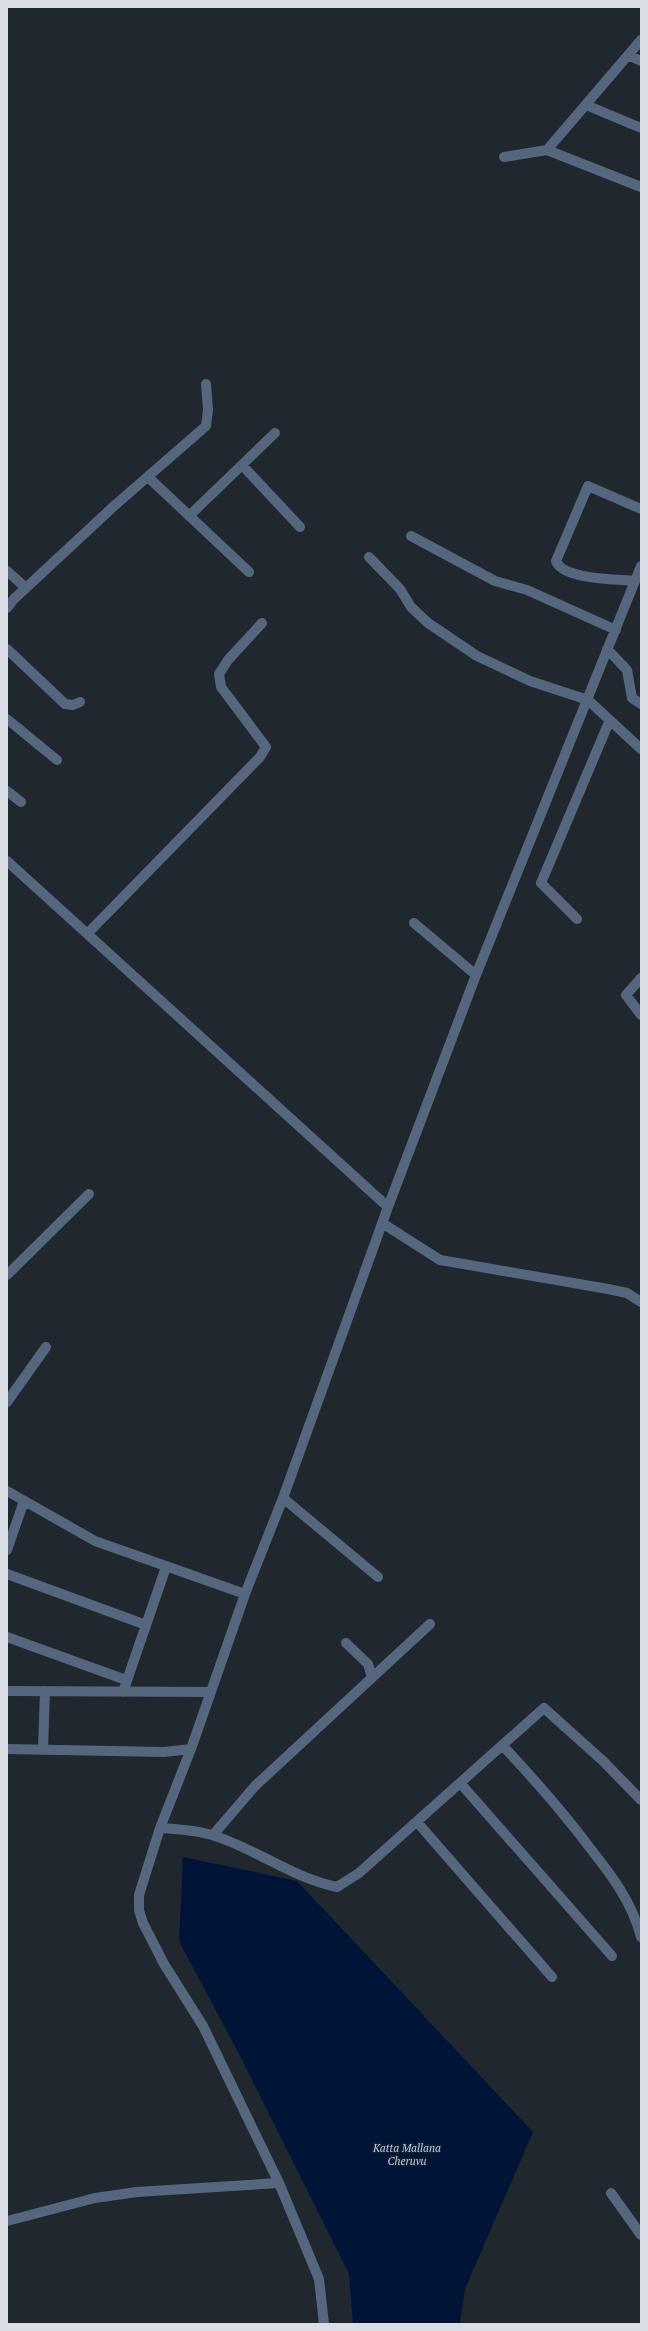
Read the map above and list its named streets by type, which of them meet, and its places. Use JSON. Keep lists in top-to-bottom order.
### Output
{
  "water": ["Katta Mallana Cheruvu"]
}
